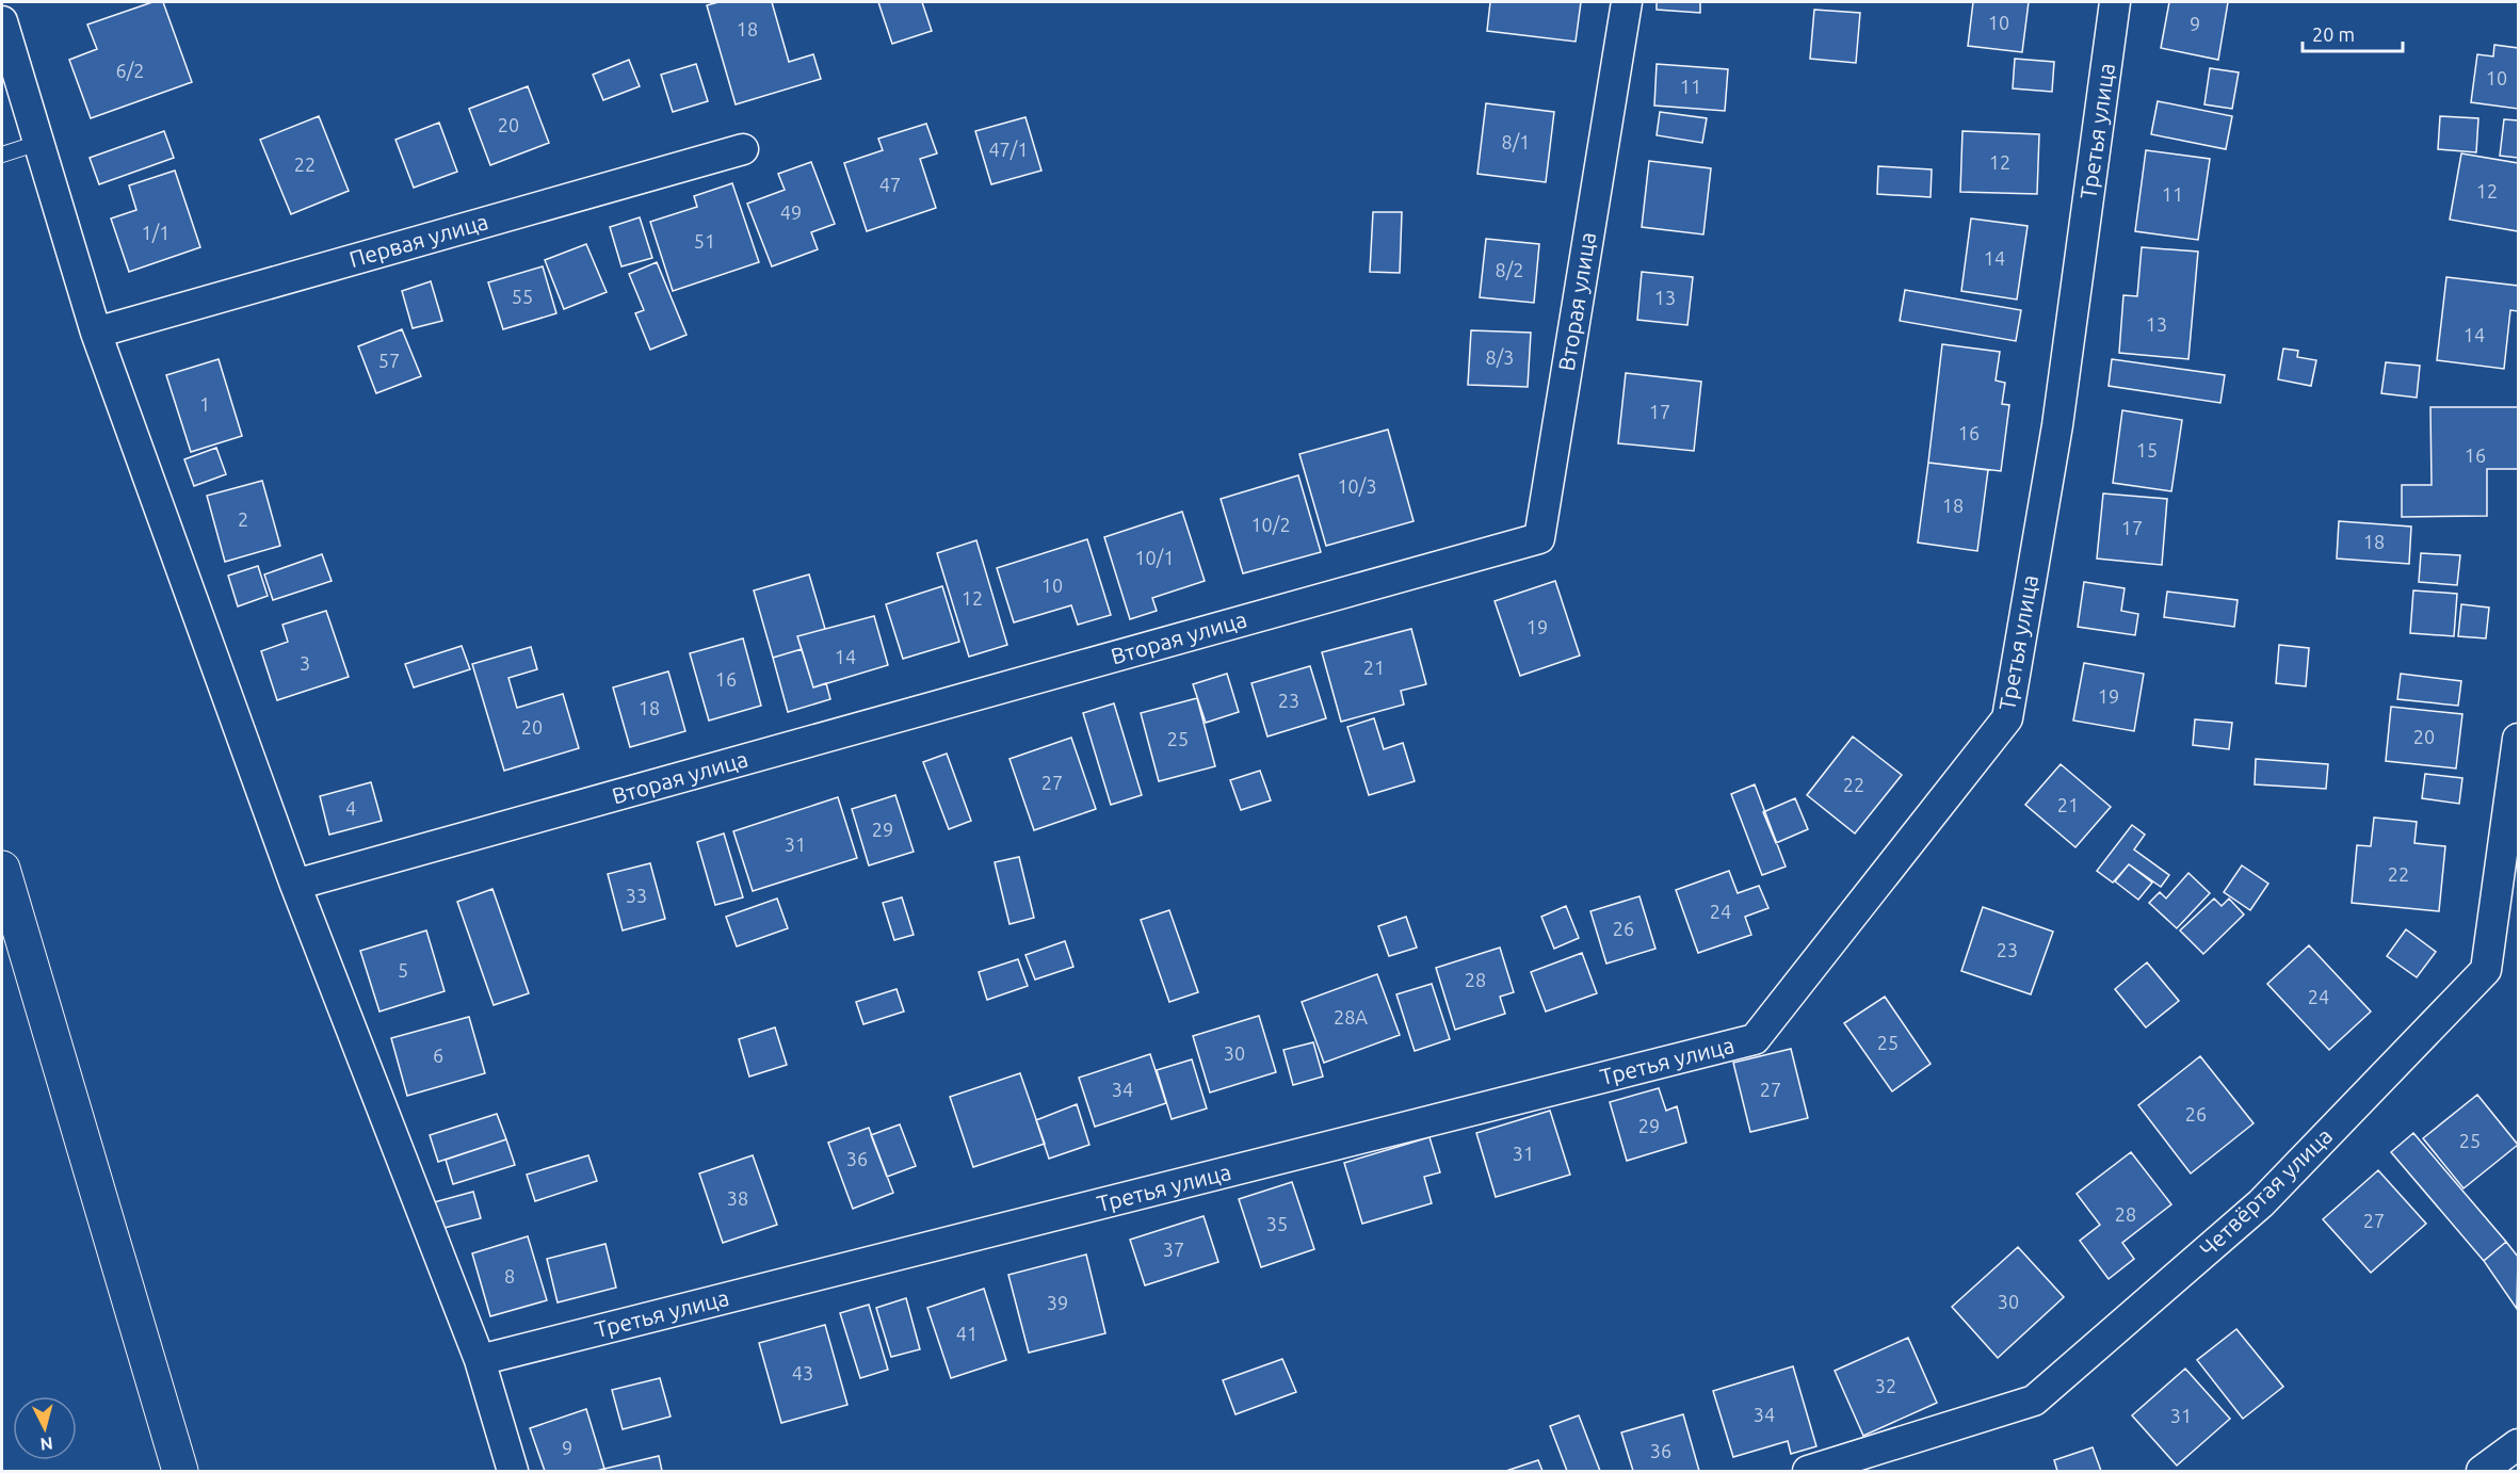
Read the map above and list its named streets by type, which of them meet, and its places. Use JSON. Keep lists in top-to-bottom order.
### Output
{
  "streets": {
    "street": [
      "Третья улица",
      "Первая улица",
      "Вторая улица",
      "Четвёртая улица"
    ]
  },
  "house_numbers": [
    "10",
    "9",
    "18",
    "6/2",
    "10",
    "11",
    "20",
    "8/1",
    "47/1",
    "12",
    "22",
    "47",
    "12",
    "11",
    "49",
    "1/1",
    "51",
    "14",
    "8/2",
    "55",
    "13",
    "13",
    "14",
    "8/3",
    "57",
    "1",
    "17",
    "16",
    "15",
    "16",
    "10/3",
    "18",
    "2",
    "10/2",
    "17",
    "18",
    "10/1",
    "10",
    "12",
    "19",
    "14",
    "3",
    "21",
    "16",
    "19",
    "23",
    "18",
    "20",
    "20",
    "25",
    "27",
    "22",
    "21",
    "4",
    "29",
    "31",
    "22",
    "33",
    "24",
    "26",
    "23",
    "5",
    "28",
    "24",
    "28А",
    "25",
    "30",
    "6",
    "34",
    "27",
    "26",
    "29",
    "25",
    "31",
    "36",
    "38",
    "28",
    "27",
    "35",
    "37",
    "8",
    "30",
    "39",
    "41",
    "43",
    "32",
    "34",
    "31",
    "9",
    "36"
  ],
  "scale_bar": "20 m",
  "north": "bottom"
}
